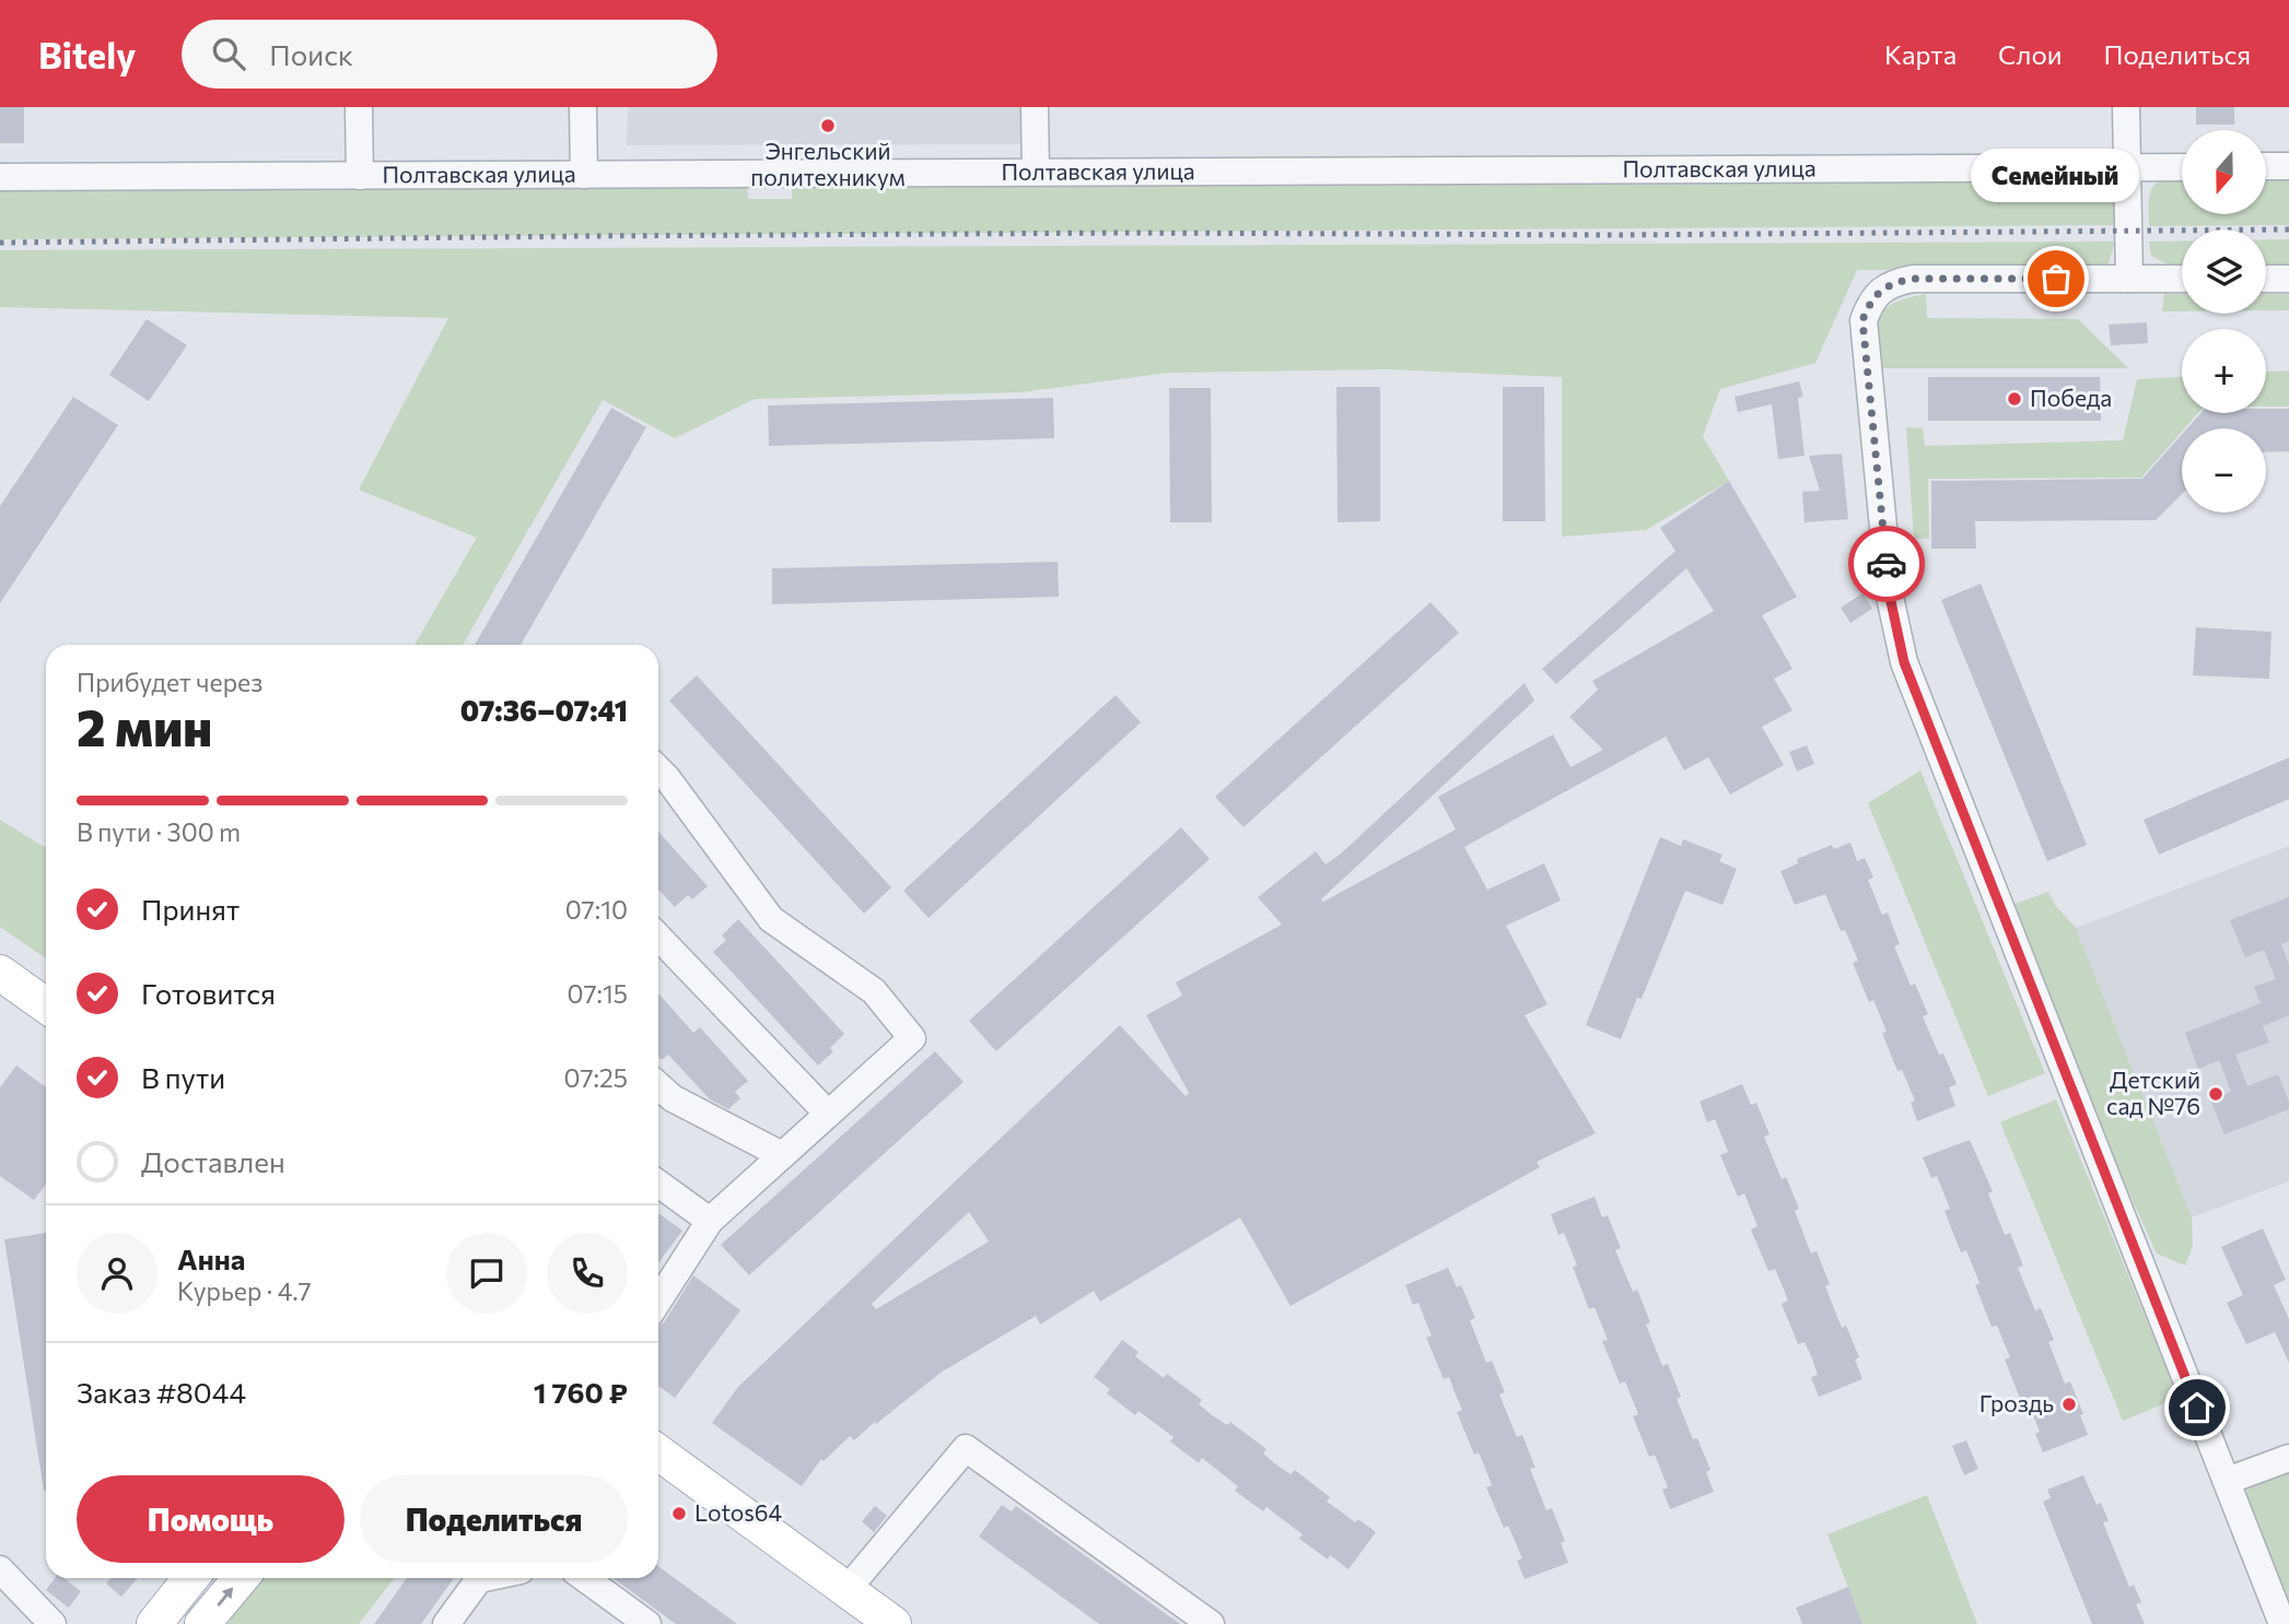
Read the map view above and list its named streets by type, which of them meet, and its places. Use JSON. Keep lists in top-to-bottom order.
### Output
{
  "streets": {
    "street": ["Полтавская улица"]
  },
  "places": [
    "Энгельский политехникум",
    "Семейный",
    "Победа",
    "Детский сад №76",
    "Гроздь",
    "Lotos64"
  ],
  "north": "bottom",
  "page": {
    "header": "Bitely",
    "search": "Поиск",
    "nav": ["Карта", "Слои", "Поделиться"],
    "map_buttons": ["+", "−"],
    "bubble": "Семейный",
    "heading": ["2 мин", "Прибудет через", "07:36–07:41"],
    "panel": [
      "Анна",
      "Курьер · 4.7",
      "Заказ #8044",
      "1 760 ₽"
    ],
    "bar": "В пути · 300 m",
    "list": [
      ["Принят", "07:10"],
      ["Готовится", "07:15"],
      ["В пути", "07:25"],
      "Доставлен"
    ],
    "buttons": ["Помощь", "Поделиться"]
  }
}
